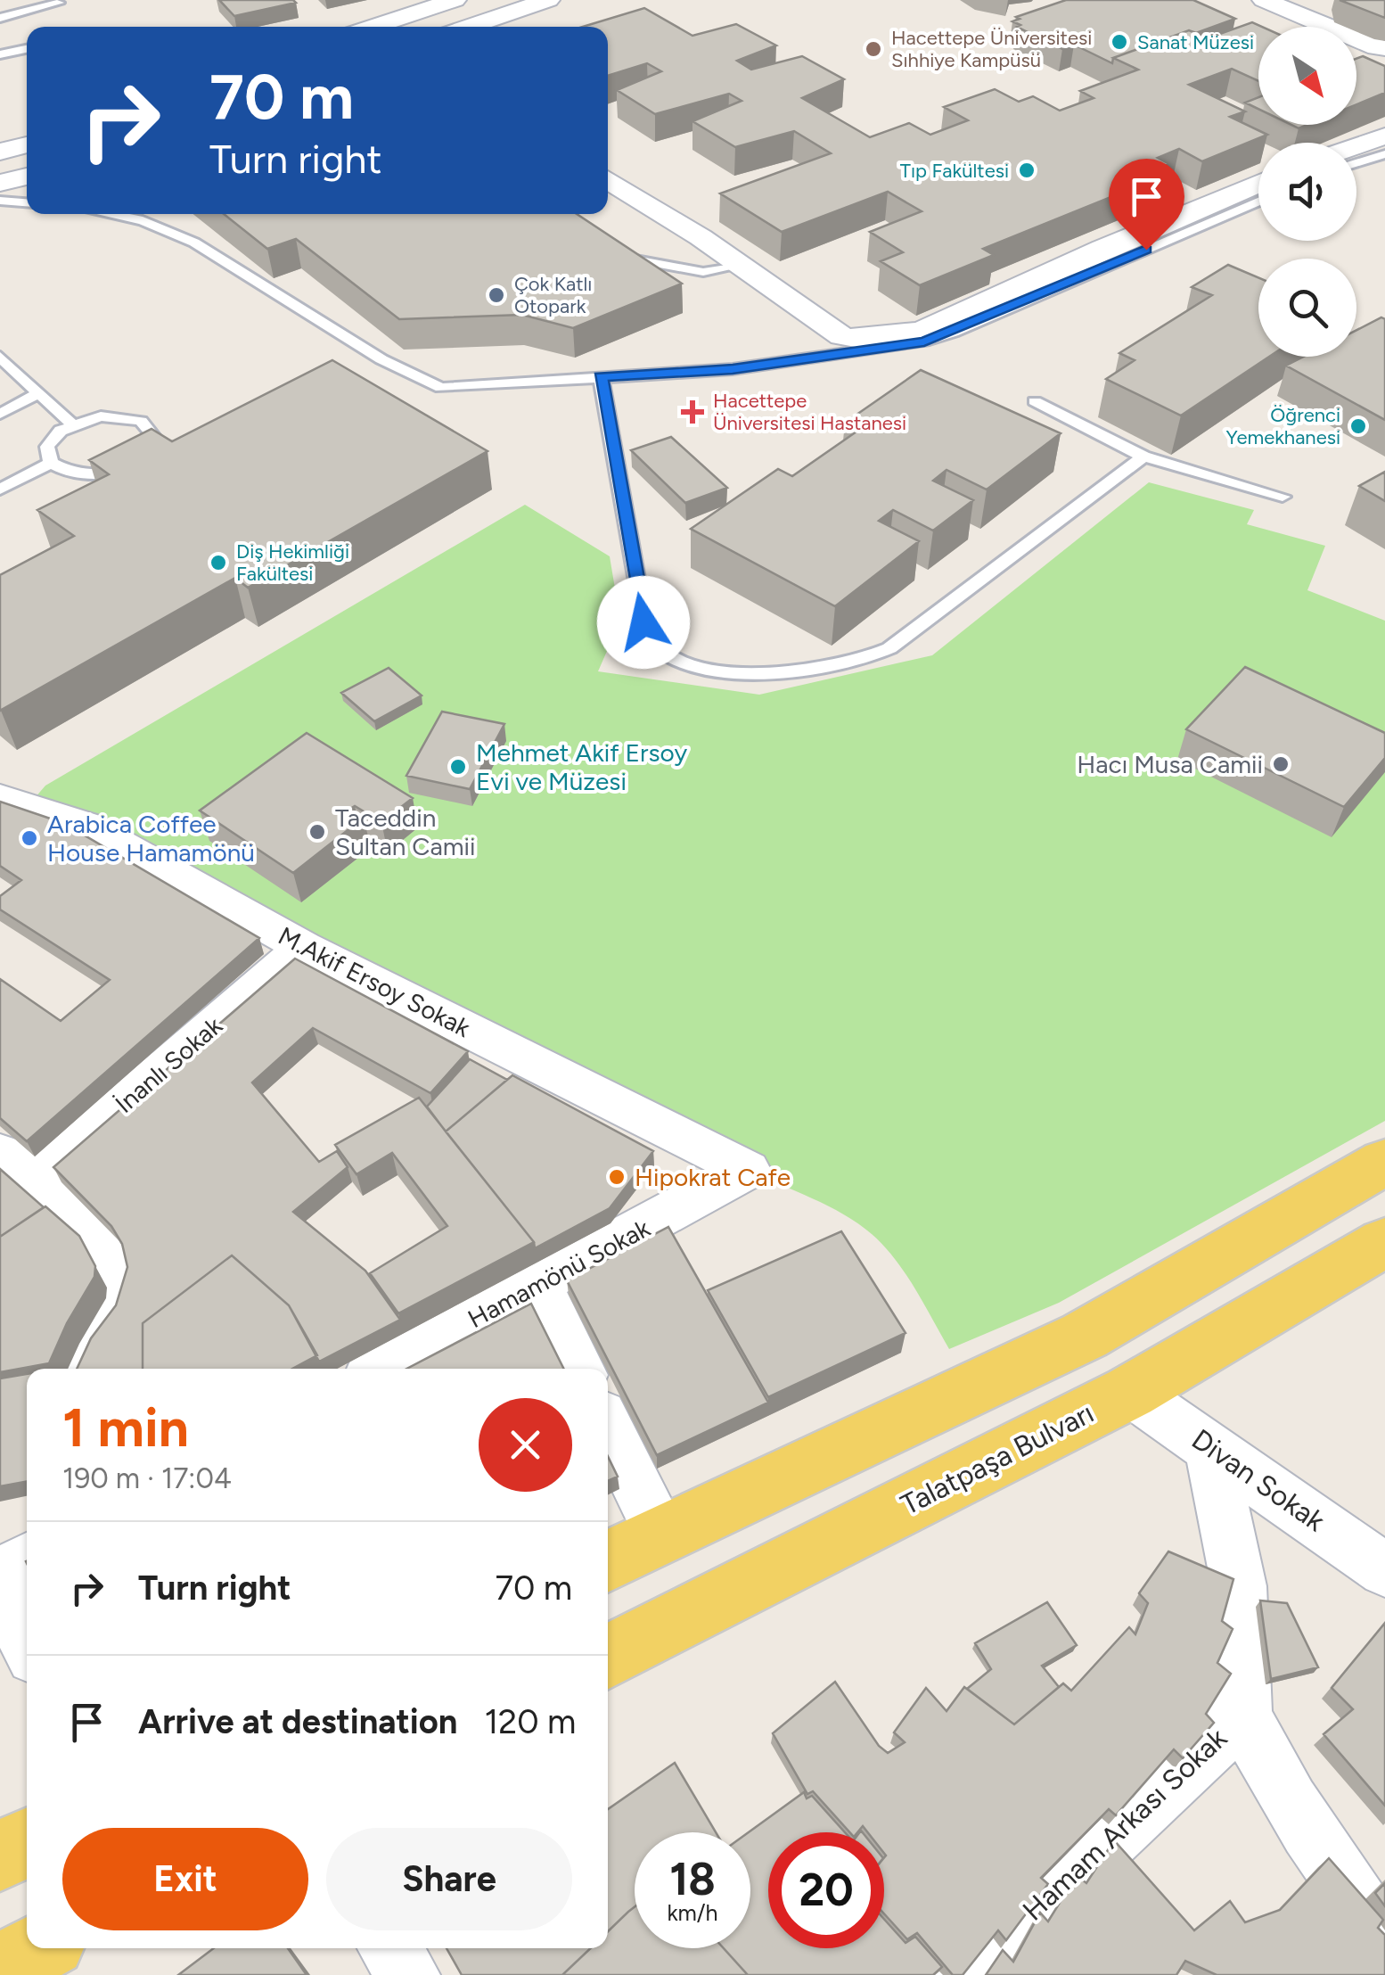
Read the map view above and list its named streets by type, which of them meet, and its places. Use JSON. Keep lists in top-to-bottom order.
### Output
{
  "streets": {
    "main road": ["Talatpaşa Bulvarı"],
    "street": [
      "M.Akif Ersoy Sokak",
      "İnanlı Sokak",
      "Hamamönü Sokak",
      "Divan Sokak",
      "Hamam Arkası Sokak"
    ]
  },
  "crossings": [
    ["M.Akif Ersoy Sokak", "İnanlı Sokak"],
    ["M.Akif Ersoy Sokak", "Hamamönü Sokak"],
    ["Talatpaşa Bulvarı", "Divan Sokak"],
    ["Divan Sokak", "Hamam Arkası Sokak"]
  ],
  "places": {
    "other": [
      "Sanat Müzesi",
      "Hacettepe Üniversitesi Sıhhiye Kampüsü",
      "Tıp Fakültesi",
      "Çok Katlı Otopark",
      "Öğrenci Yemekhanesi",
      "Diş Hekimliği Fakültesi",
      "Hacı Musa Camii",
      "Mehmet Akif Ersoy Evi ve Müzesi",
      "Taceddin Sultan Camii",
      "Arabica Coffee House Hamamönü",
      "Hipokrat Cafe"
    ],
    "health": ["Hacettepe Üniversitesi Hastanesi"]
  },
  "north": "bottom right",
  "page": {
    "turn": ["70 m", "Turn right"],
    "heading": ["1 min", "190 m · 17:04"],
    "list": [
      {
        "name": "Turn right",
        "value": "70 m"
      },
      {
        "name": "Arrive at destination",
        "value": "120 m"
      }
    ],
    "buttons": ["Exit", "Share"],
    "speed": "18 km/h",
    "limit": "20"
  }
}
